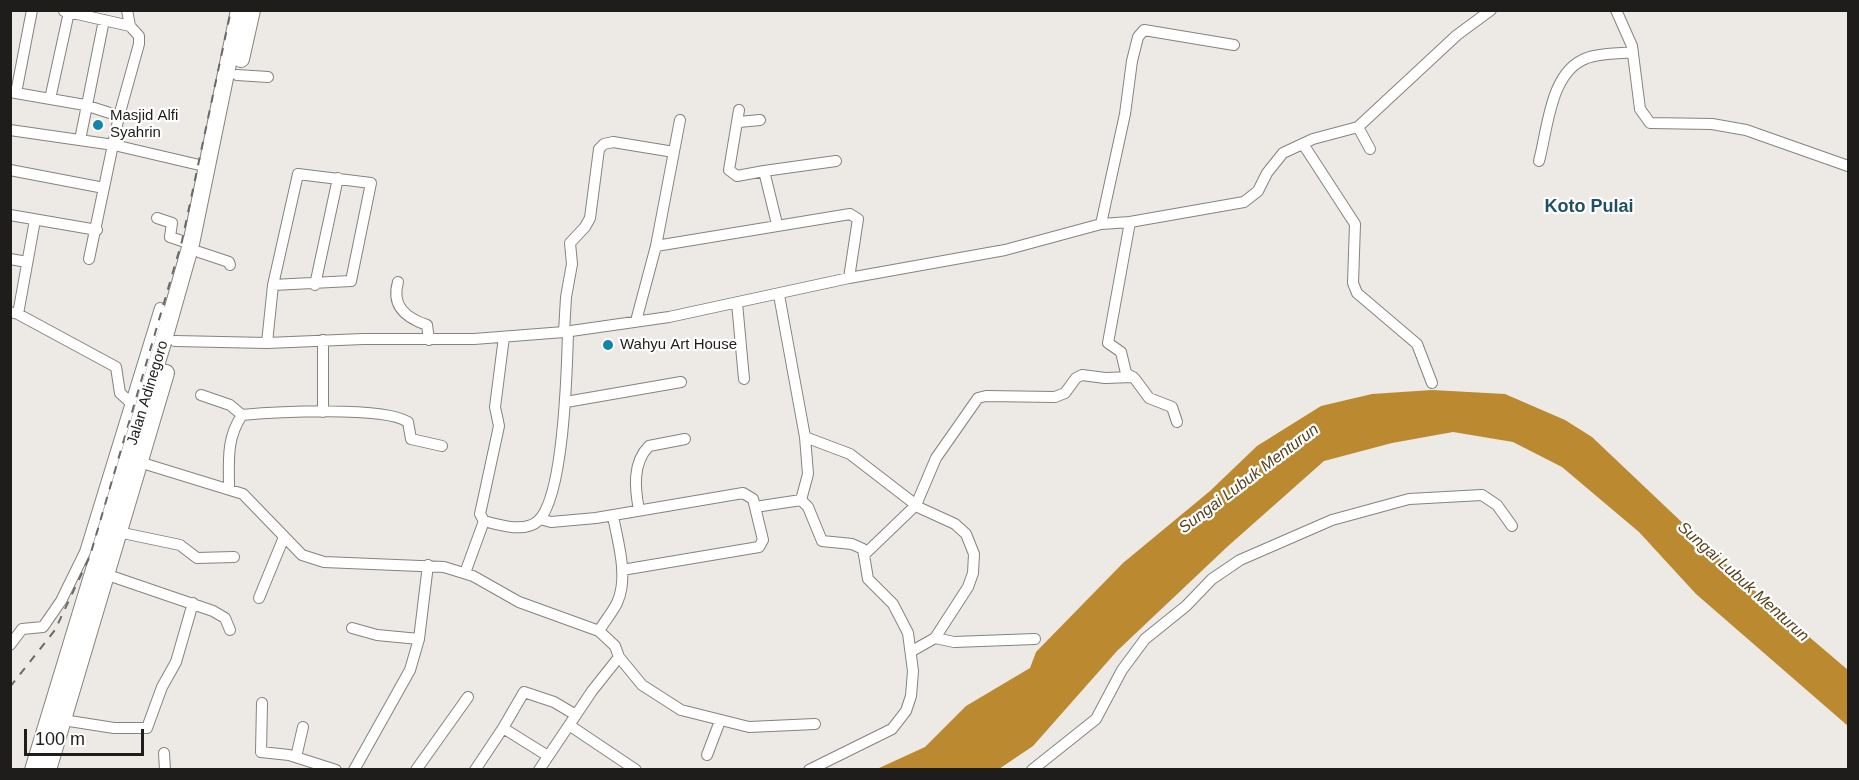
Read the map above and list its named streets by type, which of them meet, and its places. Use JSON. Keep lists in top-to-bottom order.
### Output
{
  "streets": {
    "highway": ["Jalan Adinegoro"]
  },
  "districts": ["Koto Pulai"],
  "water": ["Sungai Lubuk Menturun"],
  "places": ["Masjid Alfi Syahrin", "Wahyu Art House"],
  "scale_bar": "100 m"
}
